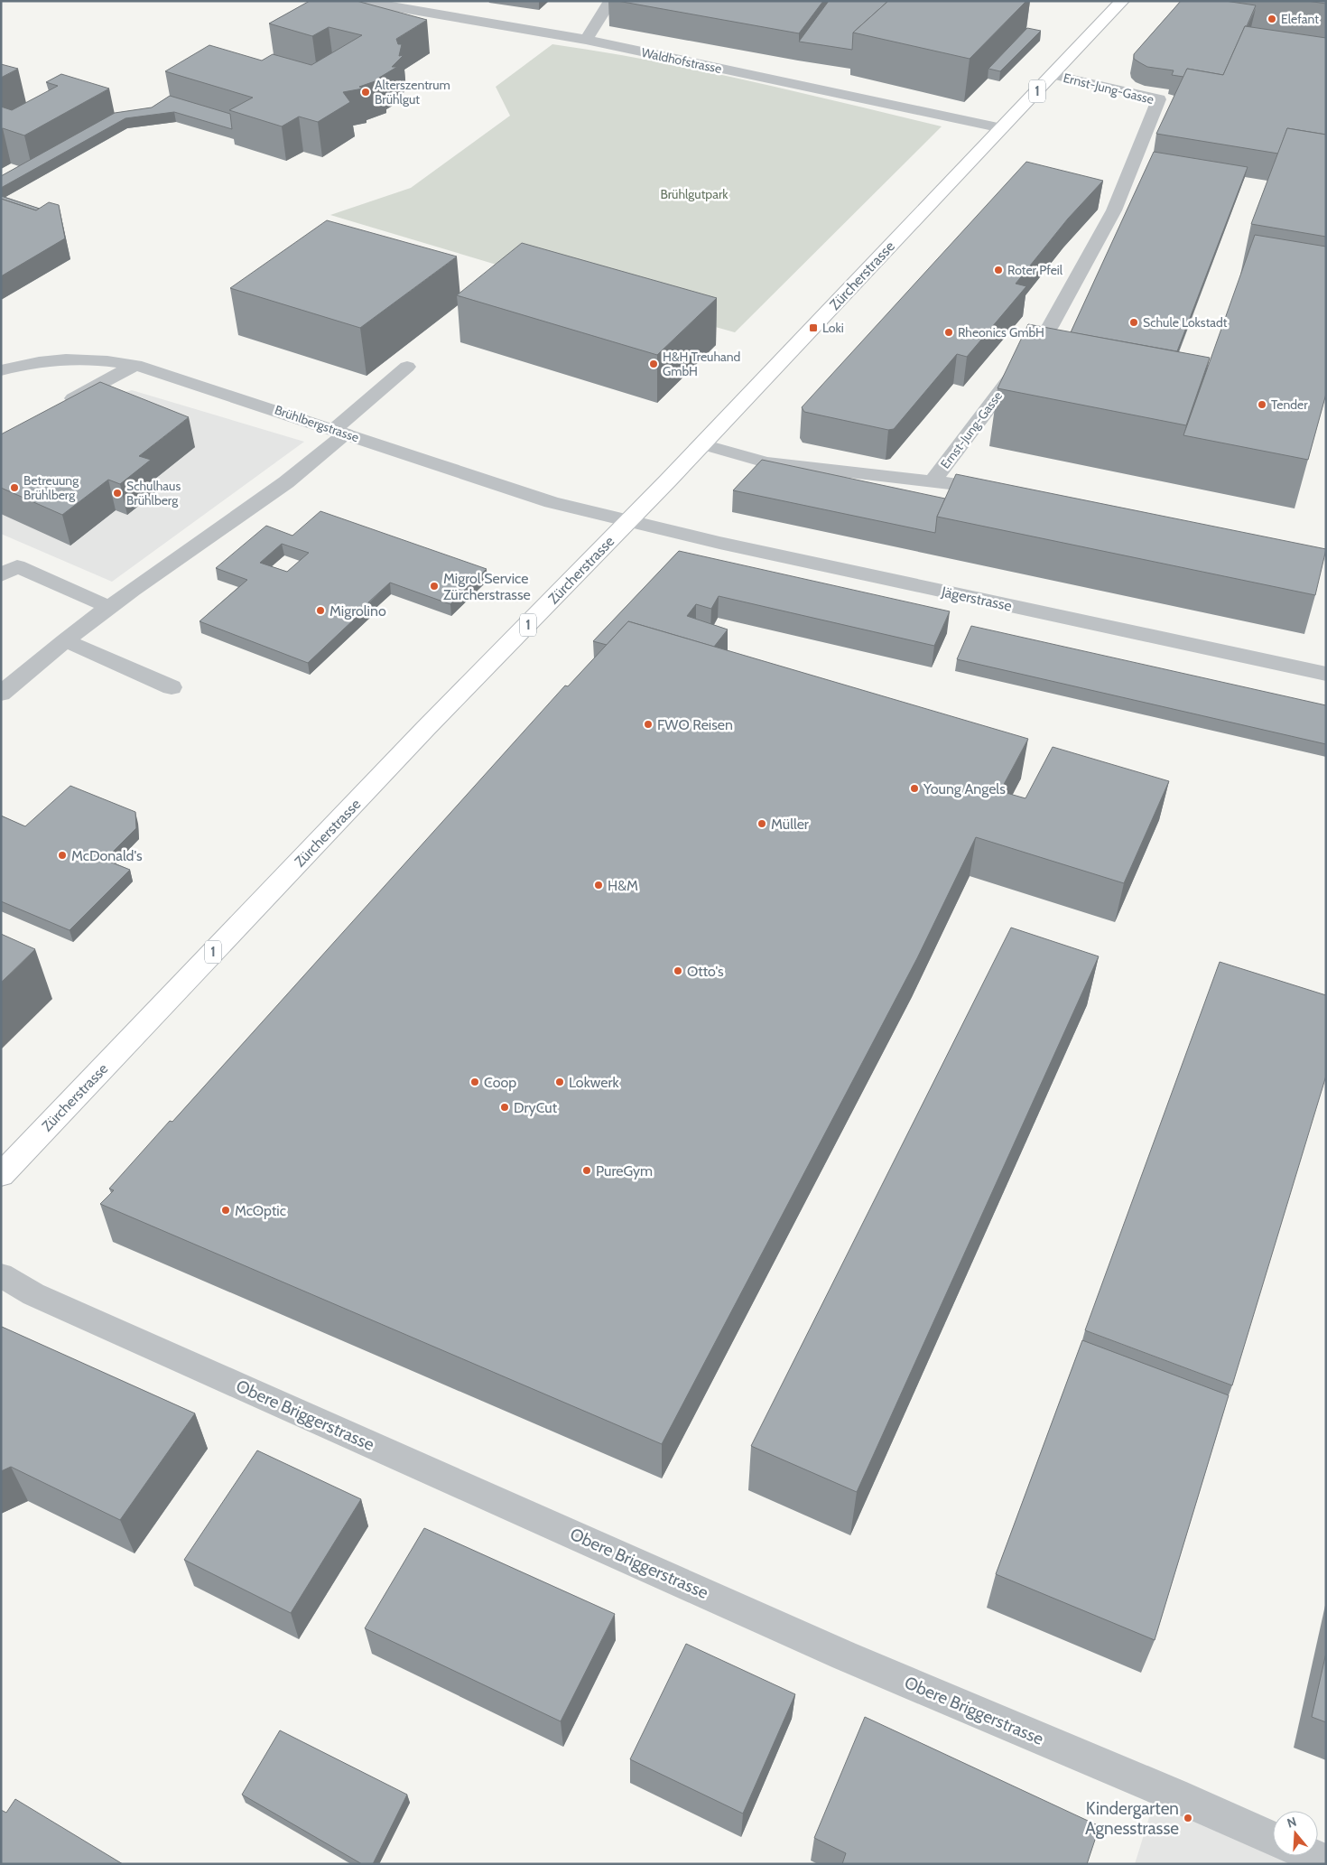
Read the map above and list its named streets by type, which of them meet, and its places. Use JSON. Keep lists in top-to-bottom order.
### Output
{
  "streets": {
    "main road": ["1", "Zürcherstrasse"],
    "street": [
      "Waldhofstrasse",
      "Ernst-Jung-Gasse",
      "Brühlbergstrasse",
      "Jägerstrasse",
      "Obere Briggerstrasse"
    ]
  },
  "crossings": [
    ["Waldhofstrasse", "Zürcherstrasse"],
    ["Ernst-Jung-Gasse", "Zürcherstrasse"],
    ["Zürcherstrasse", "Brühlbergstrasse"],
    ["Zürcherstrasse", "Jägerstrasse"],
    ["Brühlbergstrasse", "Jägerstrasse"]
  ],
  "parks": ["Brühlgutpark"],
  "places": {
    "other": [
      "Elefant",
      "Alterszentrum Brühlgut",
      "Roter Pfeil",
      "Schule Lokstadt",
      "Rheonics GmbH",
      "H&H Treuhand GmbH",
      "Tender",
      "Betreuung Brühlberg",
      "Schulhaus Brühlberg",
      "Migrol Service Zürcherstrasse",
      "Migrolino",
      "FWO Reisen",
      "Young Angels",
      "Müller",
      "McDonald's",
      "H&M",
      "Otto's",
      "Coop",
      "Lokwerk",
      "DryCut",
      "PureGym",
      "McOptic",
      "Kindergarten Agnesstrasse"
    ],
    "transit": ["Loki"]
  },
  "north": "top"
}
